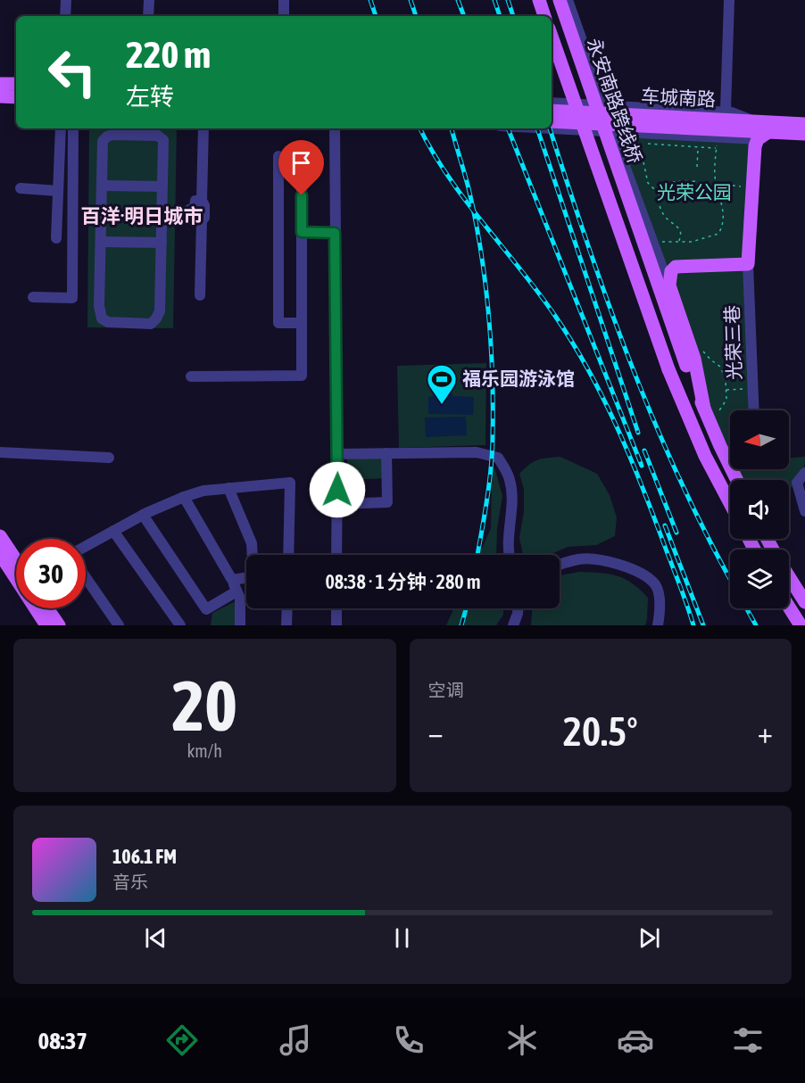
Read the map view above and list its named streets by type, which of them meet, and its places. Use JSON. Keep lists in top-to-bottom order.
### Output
{
  "streets": {
    "main road": ["车城南路", "永安南路跨线桥"],
    "street": ["光荣三巷"]
  },
  "districts": ["百洋·明日城市"],
  "parks": ["光荣公园"],
  "places": {
    "sports": ["福乐园游泳馆"]
  },
  "north": "left",
  "page": {
    "turn": ["220 m", "左转"],
    "limit": "30",
    "trip": "08:38 · 1 分钟 · 280 m",
    "tile": [
      ["20", "km/h"],
      "空调"
    ],
    "heat": ["−", "20.5°", "+"],
    "song": ["106.1 FM", "音乐"],
    "tabs": "08:37"
  }
}
